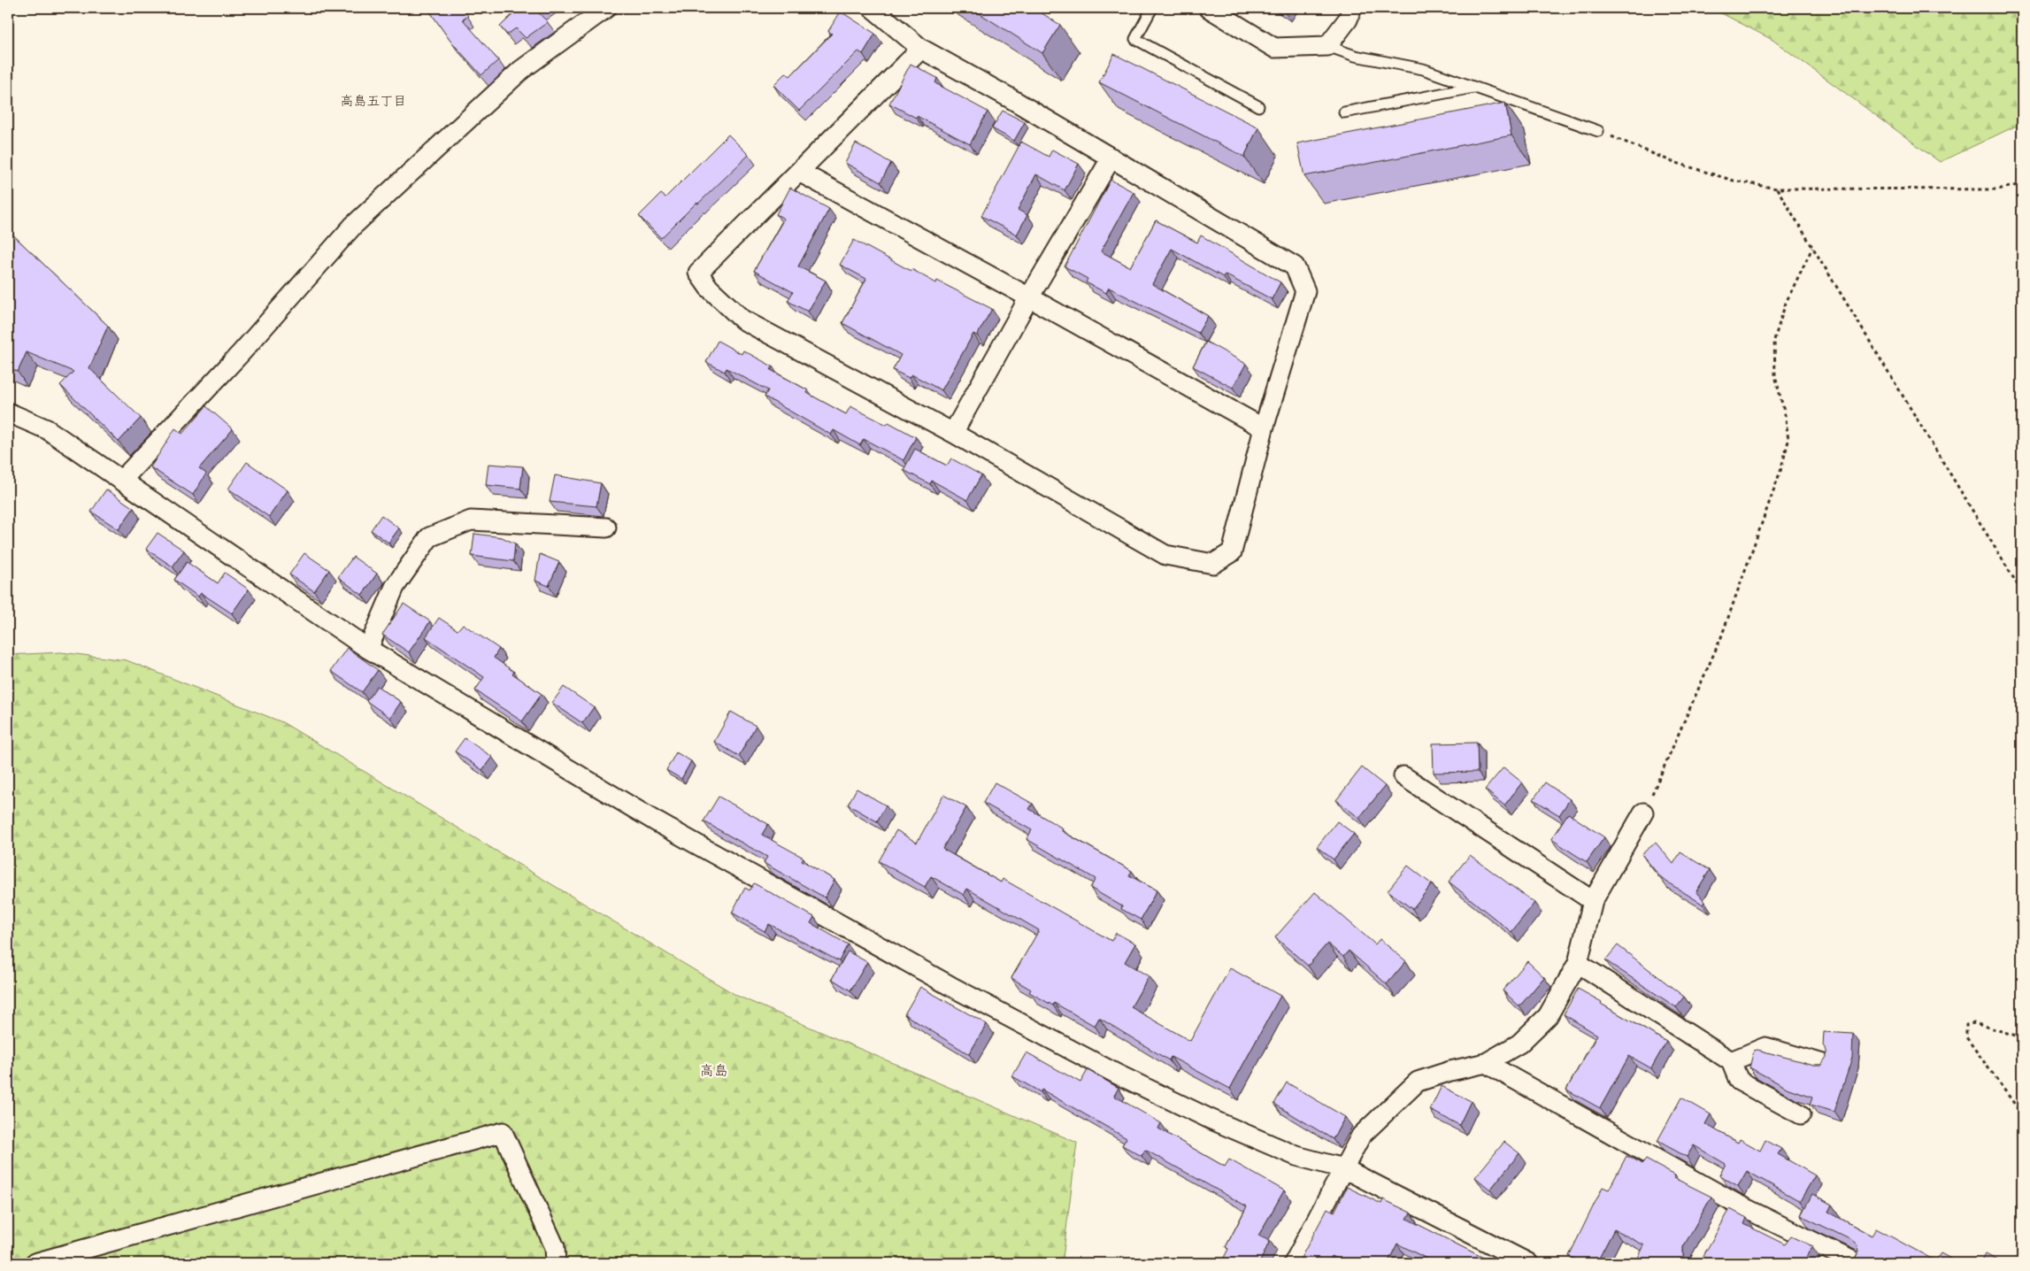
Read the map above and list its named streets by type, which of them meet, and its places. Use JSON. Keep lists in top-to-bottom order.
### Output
{
  "districts": ["高島五丁目", "高島"]
}
